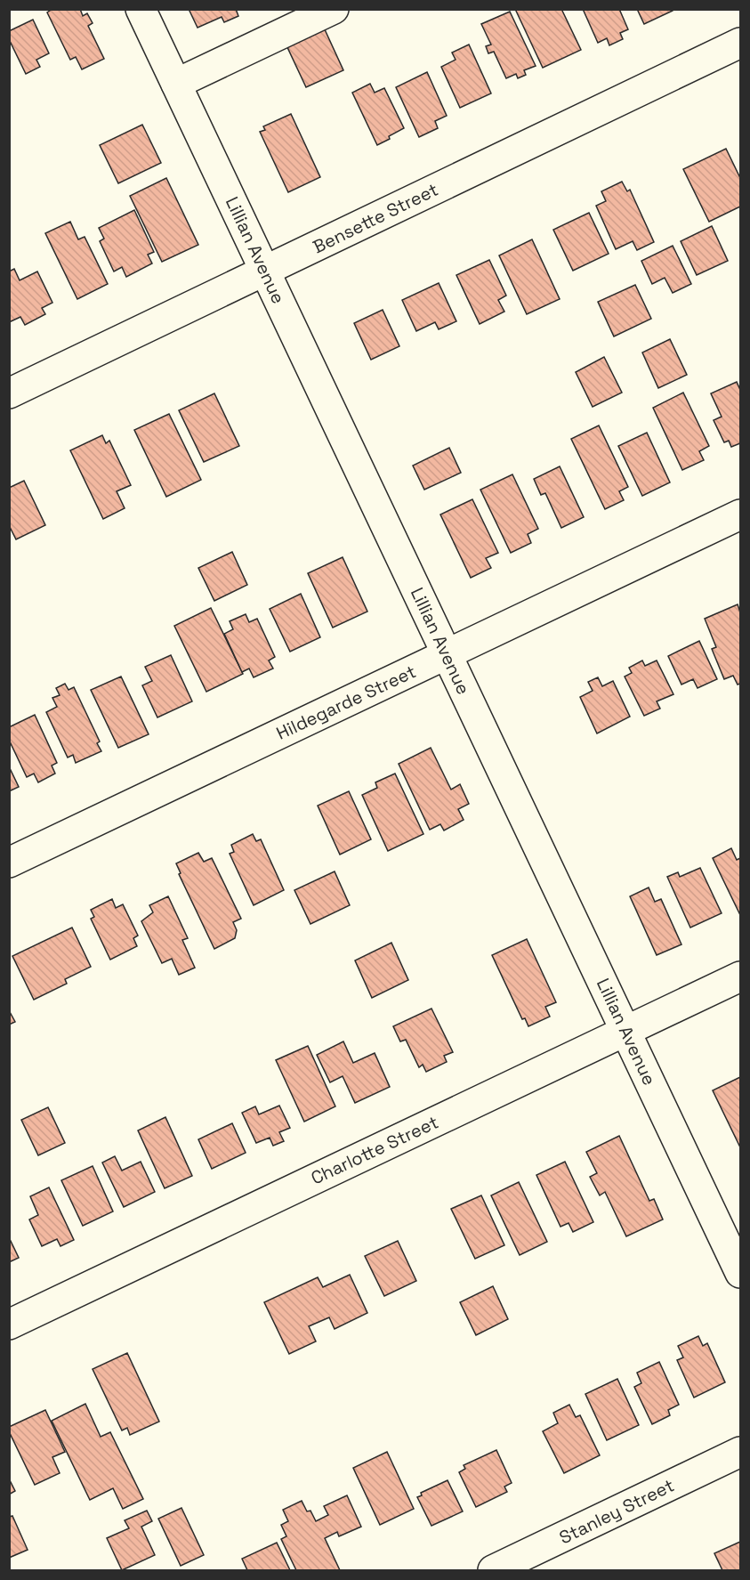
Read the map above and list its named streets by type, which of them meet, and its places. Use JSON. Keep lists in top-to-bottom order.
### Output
{
  "streets": {
    "street": [
      "Bensette Street",
      "Lillian Avenue",
      "Hildegarde Street",
      "Charlotte Street",
      "Stanley Street"
    ]
  },
  "crossings": [
    ["Bensette Street", "Lillian Avenue"],
    ["Lillian Avenue", "Hildegarde Street"],
    ["Lillian Avenue", "Charlotte Street"]
  ]
}
